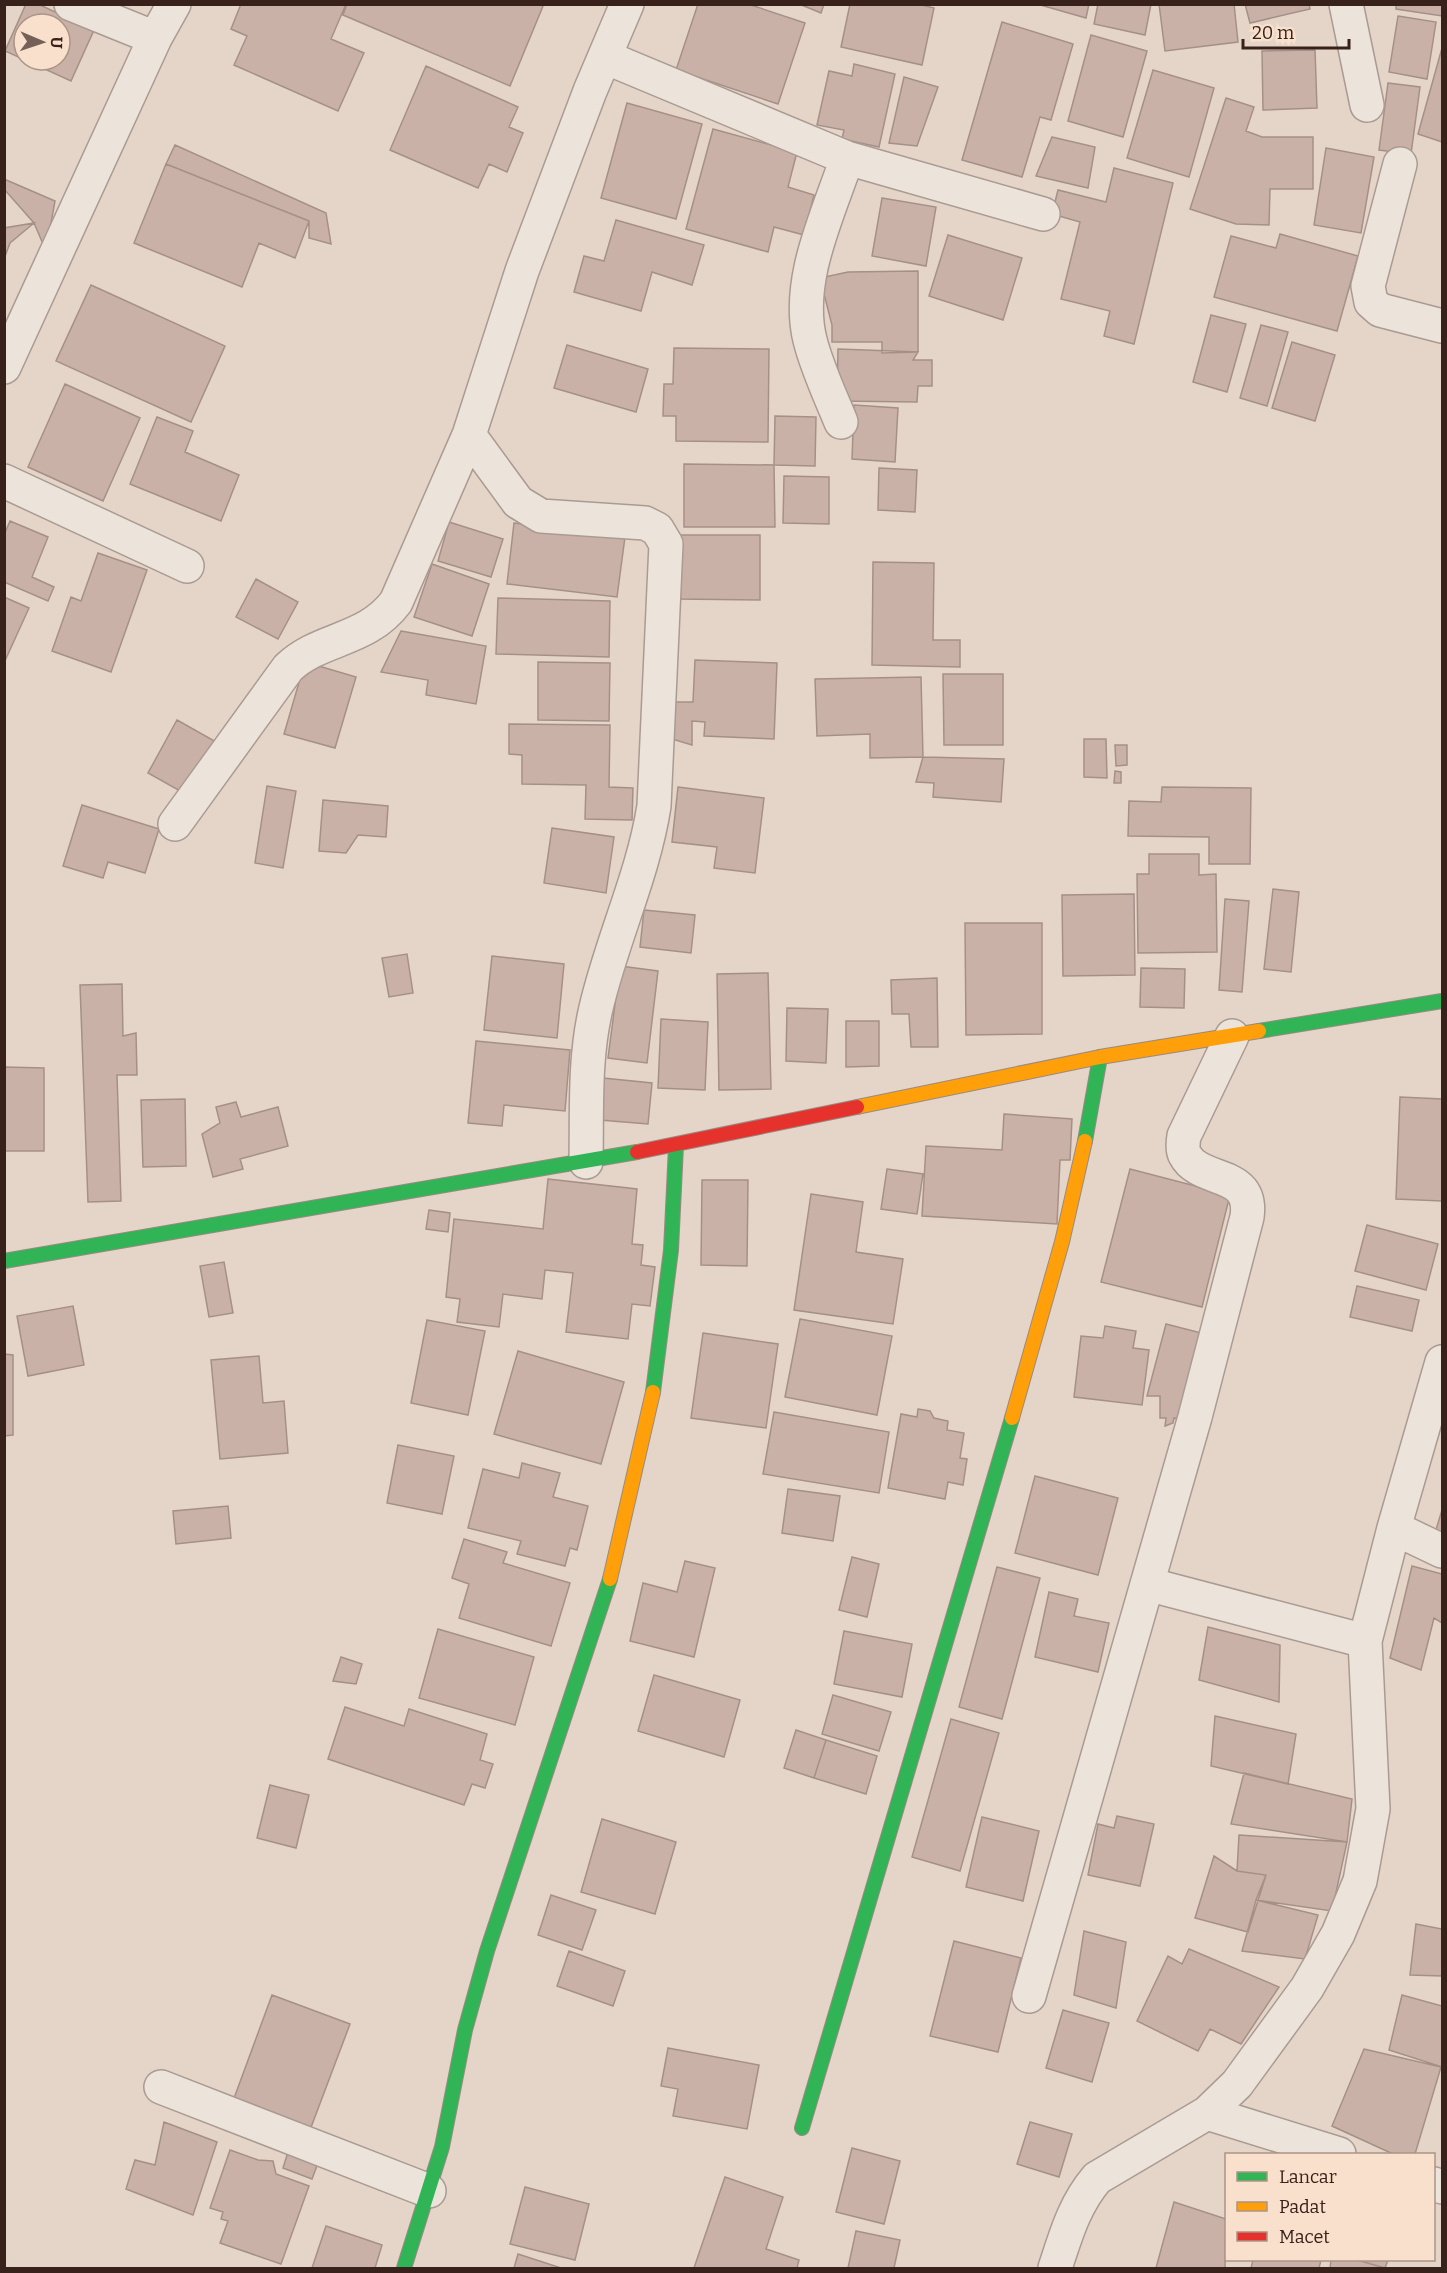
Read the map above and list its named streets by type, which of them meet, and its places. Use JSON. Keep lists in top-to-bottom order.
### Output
{
  "legend": ["Lancar", "Padat", "Macet"],
  "scale_bar": "20 m",
  "north": "right"
}
